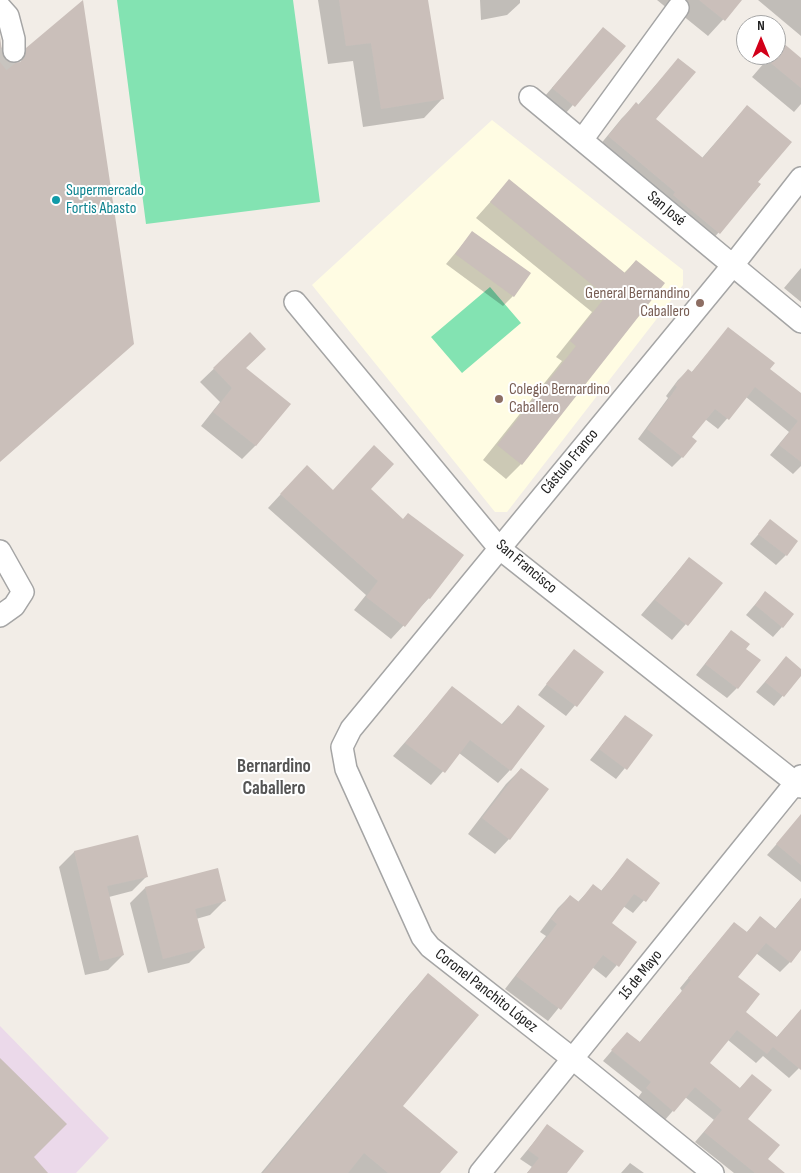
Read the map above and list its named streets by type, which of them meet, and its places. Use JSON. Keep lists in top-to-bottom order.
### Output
{
  "streets": {
    "street": [
      "San José",
      "Cástulo Franco",
      "San Francisco",
      "15 de Mayo",
      "Coronel Panchito López"
    ]
  },
  "crossings": [
    ["San José", "Cástulo Franco"],
    ["Cástulo Franco", "San Francisco"],
    ["Cástulo Franco", "Coronel Panchito López"],
    ["San Francisco", "15 de Mayo"],
    ["15 de Mayo", "Coronel Panchito López"]
  ],
  "districts": ["Bernardino Caballero"],
  "places": ["Supermercado Fortis Abasto", "General Bernandino Caballero", "Colegio Bernardino Caballero"],
  "north": "top"
}
